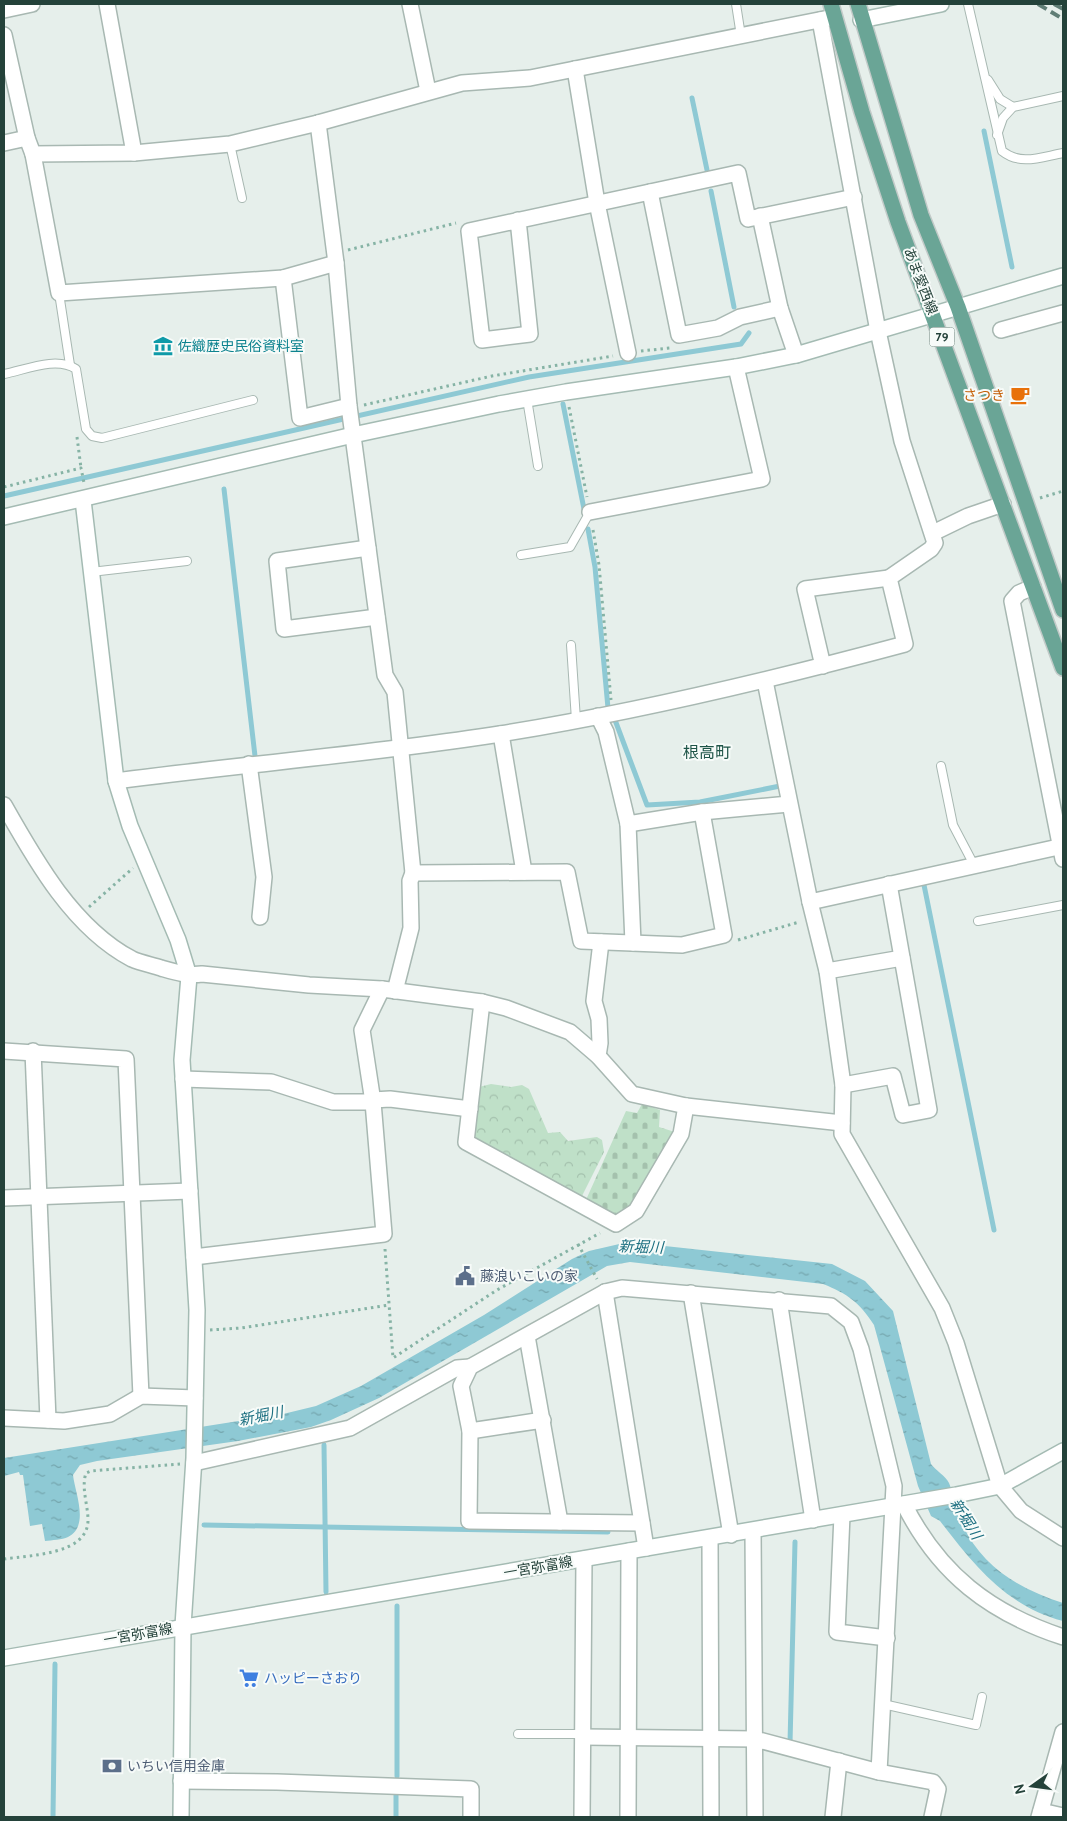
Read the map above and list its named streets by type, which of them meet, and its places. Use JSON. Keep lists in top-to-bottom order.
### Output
{
  "streets": {
    "main road": ["あま愛西線", "79"],
    "street": ["一宮弥富線"]
  },
  "districts": ["根高町"],
  "water": ["新堀川"],
  "places": {
    "museum": ["佐織歴史民俗資料室"],
    "cafe": ["さつき"],
    "public building": ["藤浪いこいの家"],
    "supermarket": ["ハッピーさおり"],
    "bank": ["いちい信用金庫"]
  },
  "north": "left"
}
